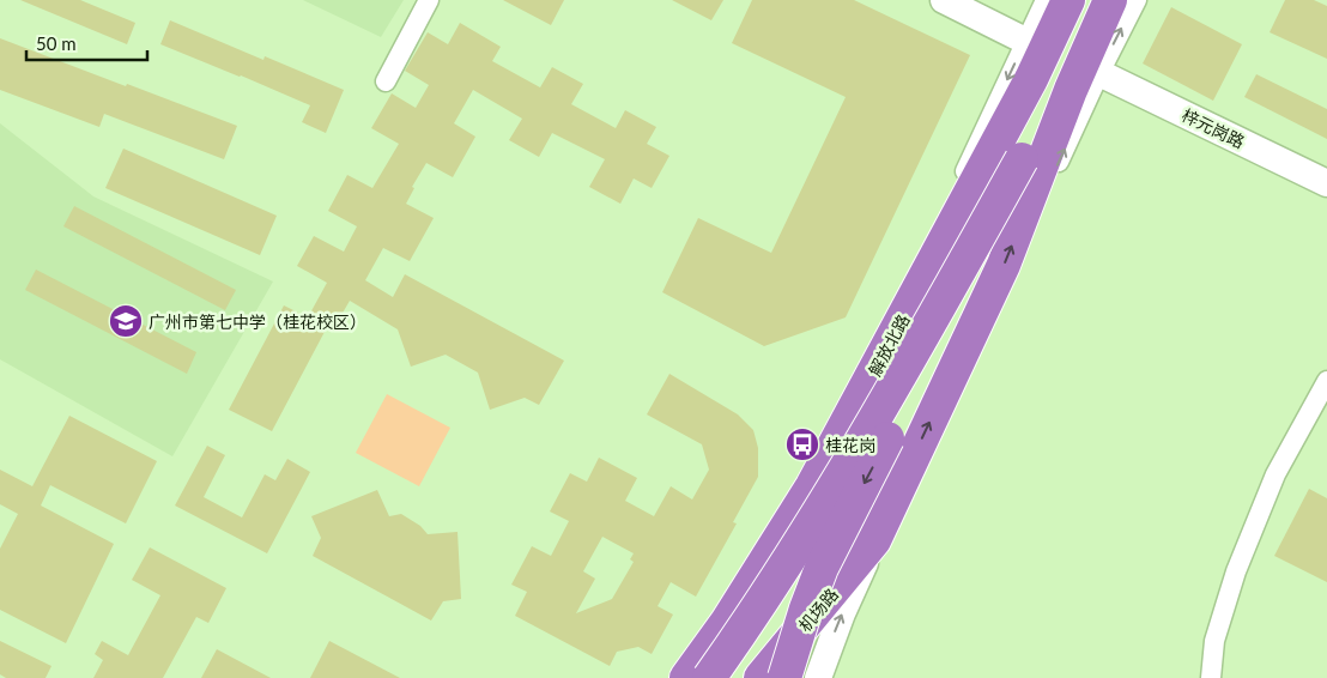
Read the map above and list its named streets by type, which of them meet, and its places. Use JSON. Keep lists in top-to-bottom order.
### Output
{
  "streets": {
    "highway": ["解放北路", "机场路"],
    "main road": ["梓元岗路"]
  },
  "places": {
    "school or university": ["广州市第七中学（桂花校区）"],
    "bus stop": ["桂花岗"]
  },
  "scale_bar": "50 m"
}
